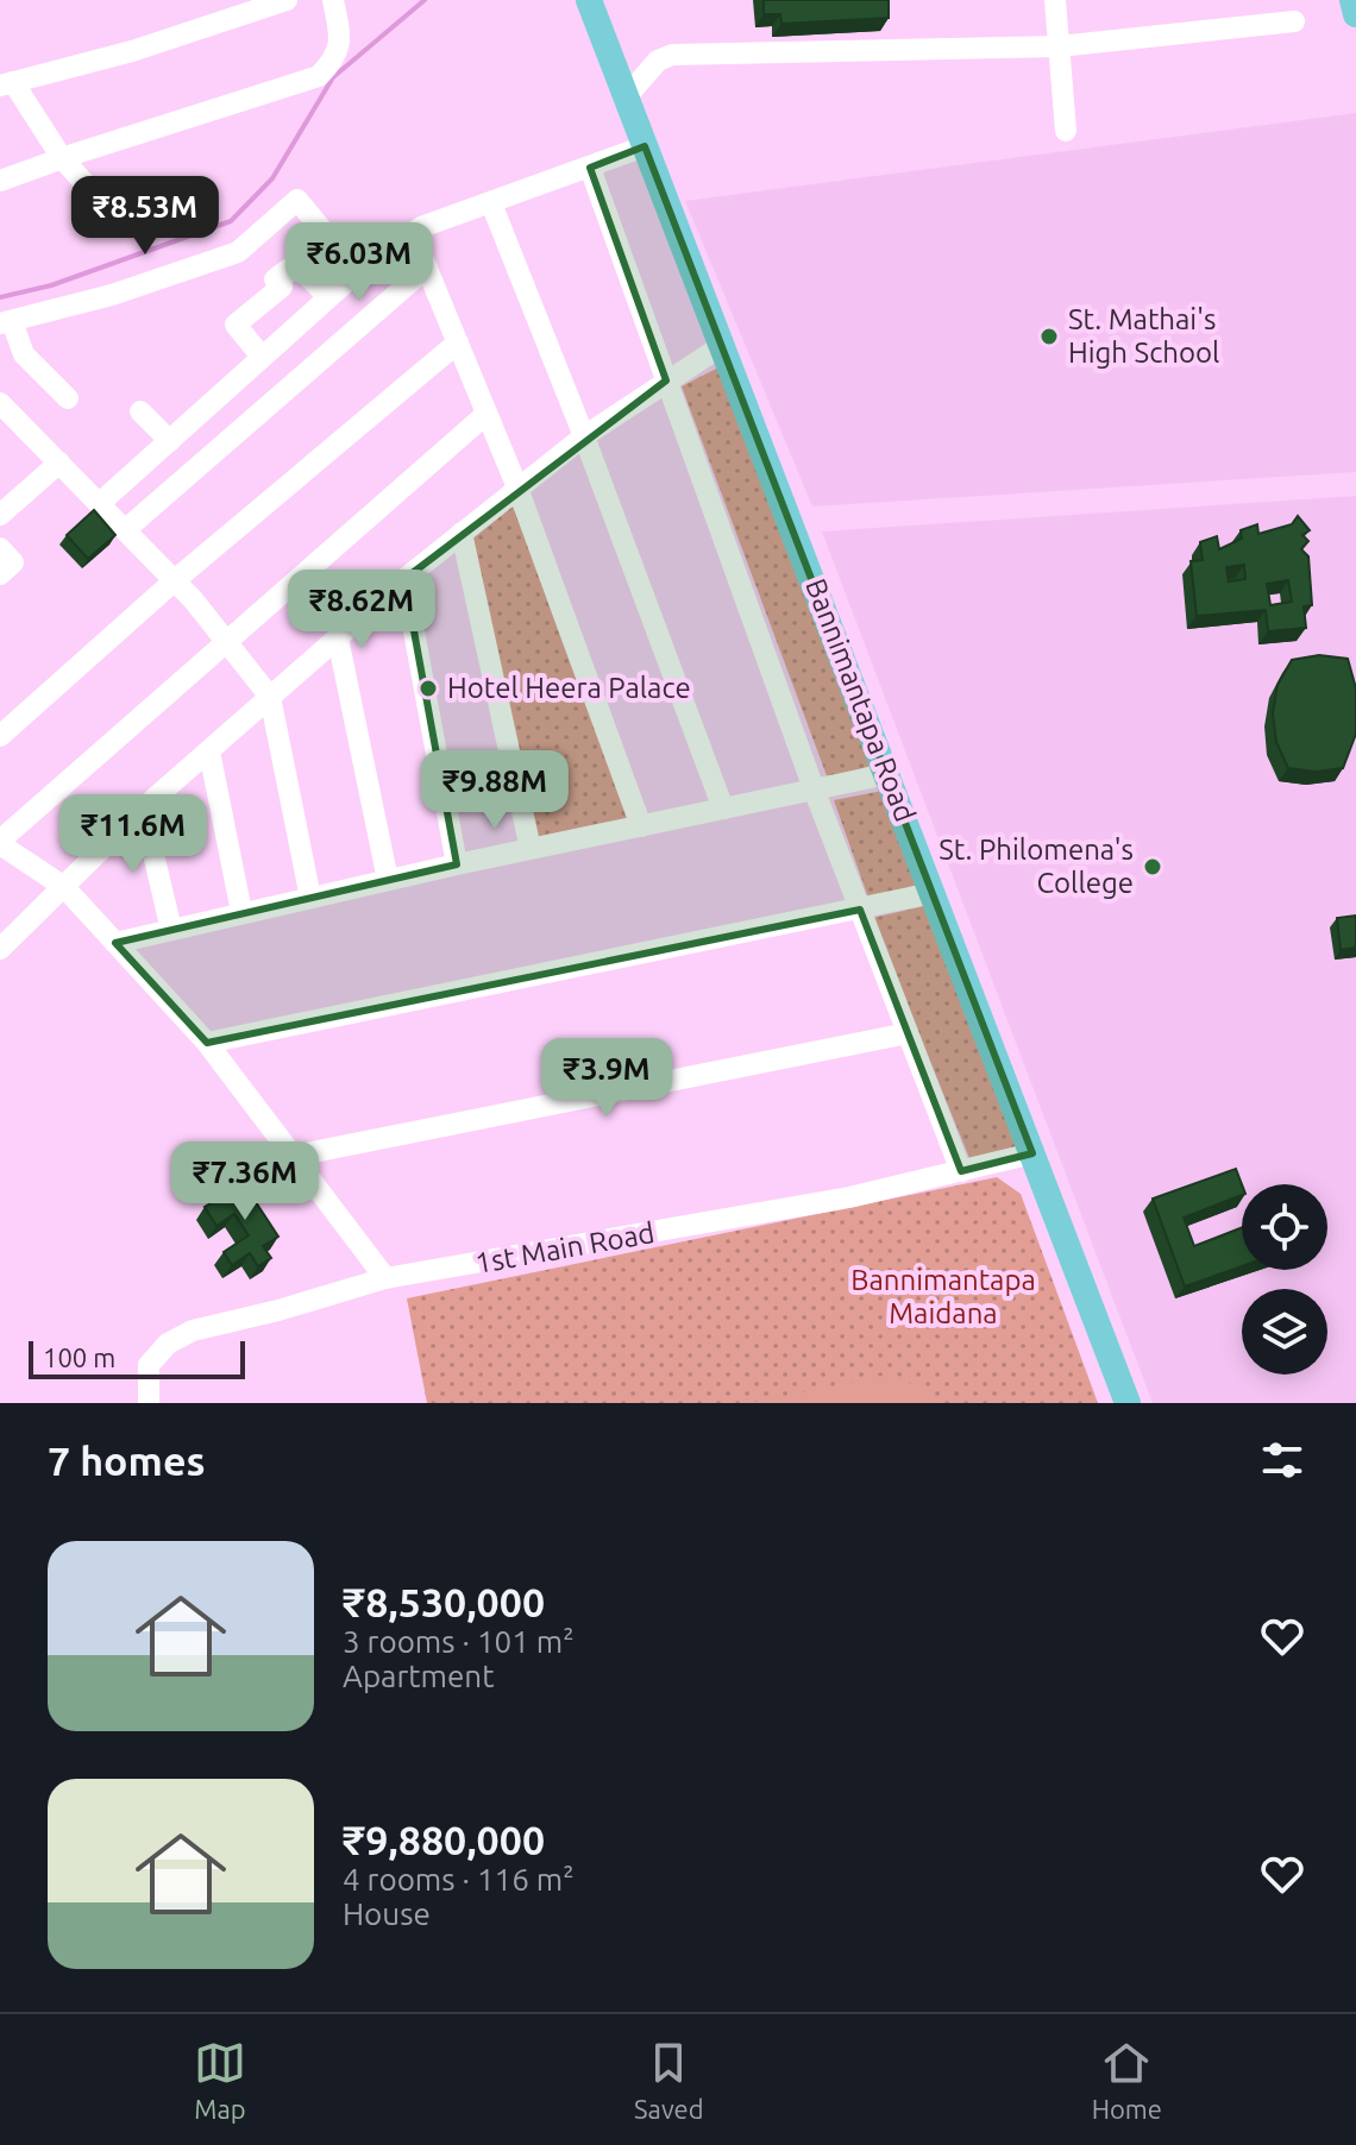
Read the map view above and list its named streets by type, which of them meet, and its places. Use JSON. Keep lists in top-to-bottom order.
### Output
{
  "streets": {
    "main road": ["Bannimantapa Road"],
    "street": ["1st Main Road"]
  },
  "crossings": [
    ["Bannimantapa Road", "1st Main Road"]
  ],
  "parks": ["Bannimantapa Maidana"],
  "places": ["St. Mathai's High School", "Hotel Heera Palace", "St. Philomena's College"],
  "scale_bar": "100 m",
  "page": {
    "price": [
      "₹8.53M",
      "₹6.03M",
      "₹8.62M",
      "₹9.88M",
      "₹11.6M",
      "₹3.9M",
      "₹7.36M"
    ],
    "scale": "100 m",
    "heading": "7 homes",
    "list": [
      {
        "name": "₹8,530,000",
        "note": "3 rooms · 101 m² · Apartment"
      },
      {
        "name": "₹9,880,000",
        "note": "4 rooms · 116 m² · House"
      }
    ],
    "tabs": ["Map", "Saved", "Home"]
  }
}
